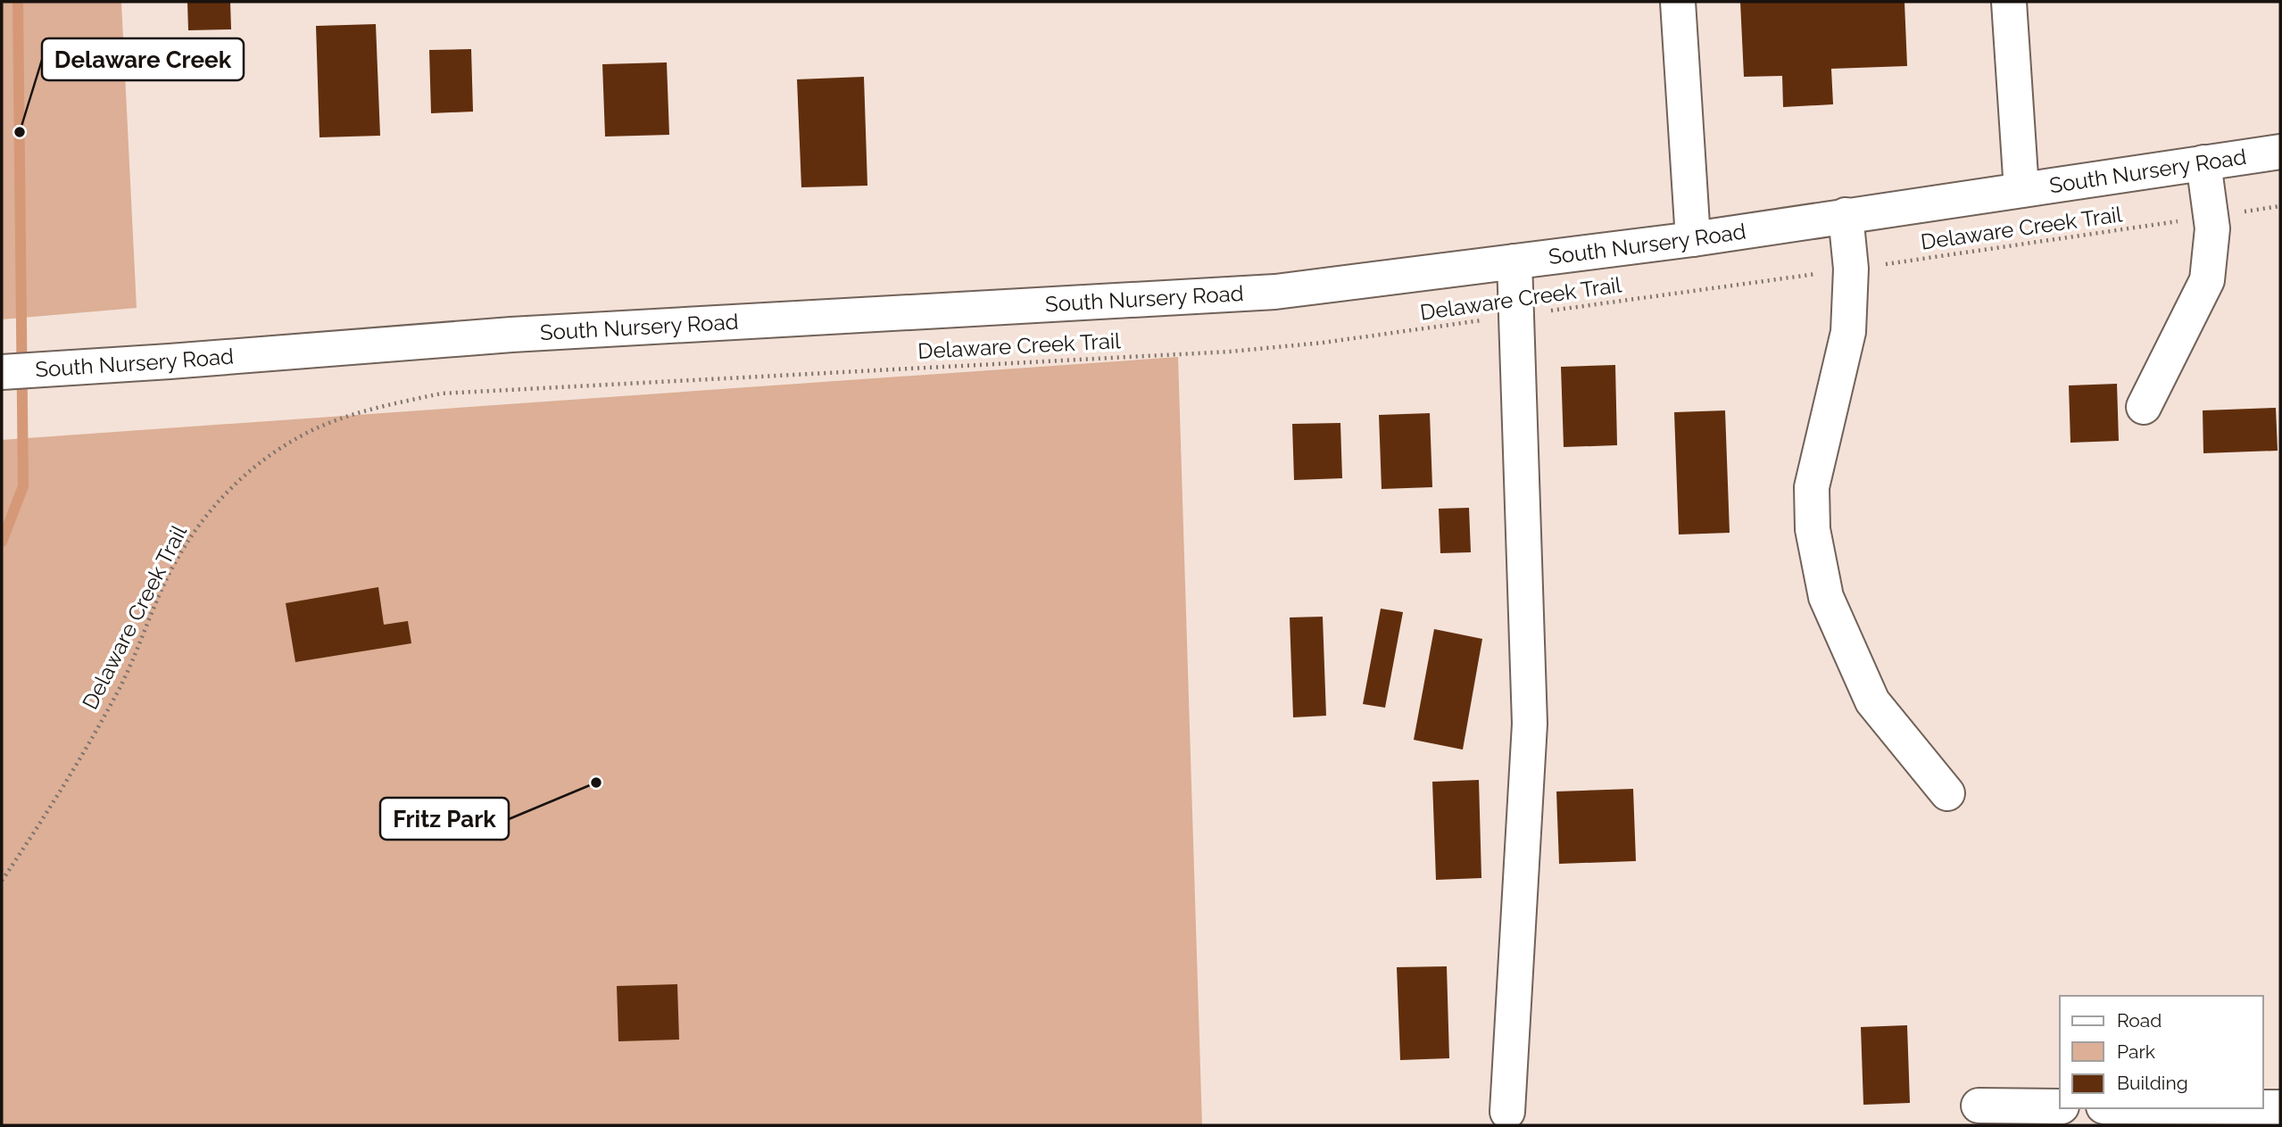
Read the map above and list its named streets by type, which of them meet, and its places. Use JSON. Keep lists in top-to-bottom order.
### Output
{
  "streets": {
    "street": ["South Nursery Road"],
    "path": ["Delaware Creek Trail"]
  },
  "places": ["Delaware Creek", "Fritz Park"],
  "legend": ["Road", "Park", "Building"]
}
